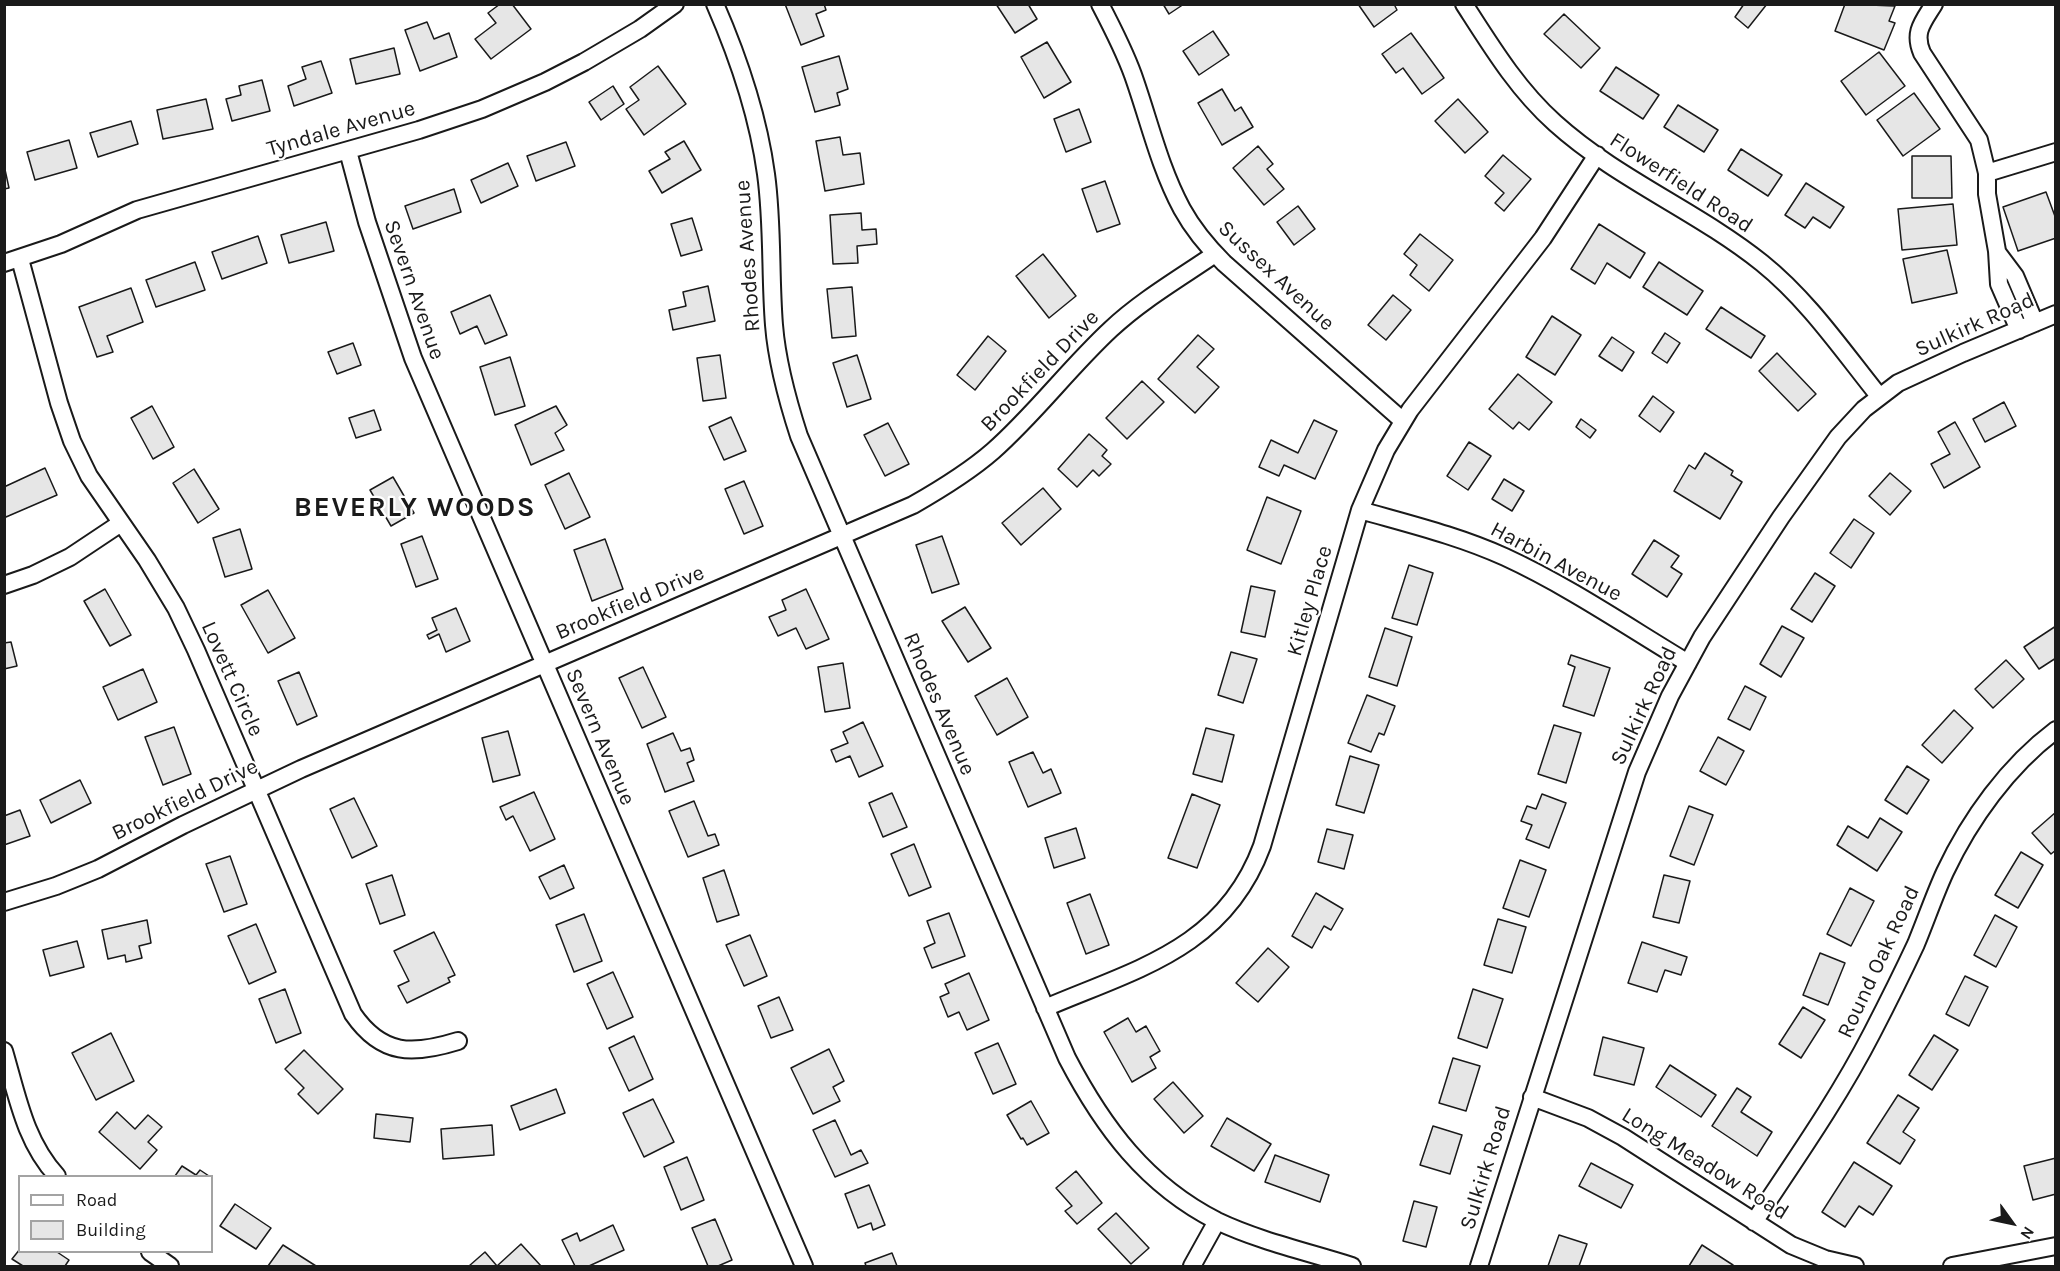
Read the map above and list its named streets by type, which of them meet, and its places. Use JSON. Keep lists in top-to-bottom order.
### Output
{
  "streets": {
    "street": [
      "Tyndale Avenue",
      "Flowerfield Road",
      "Rhodes Avenue",
      "Sussex Avenue",
      "Severn Avenue",
      "Sulkirk Road",
      "Brookfield Drive",
      "Harbin Avenue",
      "Kitley Place",
      "Lovett Circle",
      "Round Oak Road",
      "Long Meadow Road"
    ]
  },
  "crossings": [
    ["Tyndale Avenue", "Severn Avenue"],
    ["Tyndale Avenue", "Lovett Circle"],
    ["Flowerfield Road", "Sulkirk Road"],
    ["Flowerfield Road", "Kitley Place"],
    ["Rhodes Avenue", "Brookfield Drive"],
    ["Rhodes Avenue", "Kitley Place"],
    ["Sussex Avenue", "Brookfield Drive"],
    ["Sussex Avenue", "Kitley Place"],
    ["Severn Avenue", "Brookfield Drive"],
    ["Sulkirk Road", "Harbin Avenue"],
    ["Sulkirk Road", "Long Meadow Road"],
    ["Brookfield Drive", "Lovett Circle"],
    ["Harbin Avenue", "Kitley Place"],
    ["Round Oak Road", "Long Meadow Road"]
  ],
  "districts": ["BEVERLY WOODS"],
  "legend": ["Road", "Building"],
  "north": "bottom right"
}
